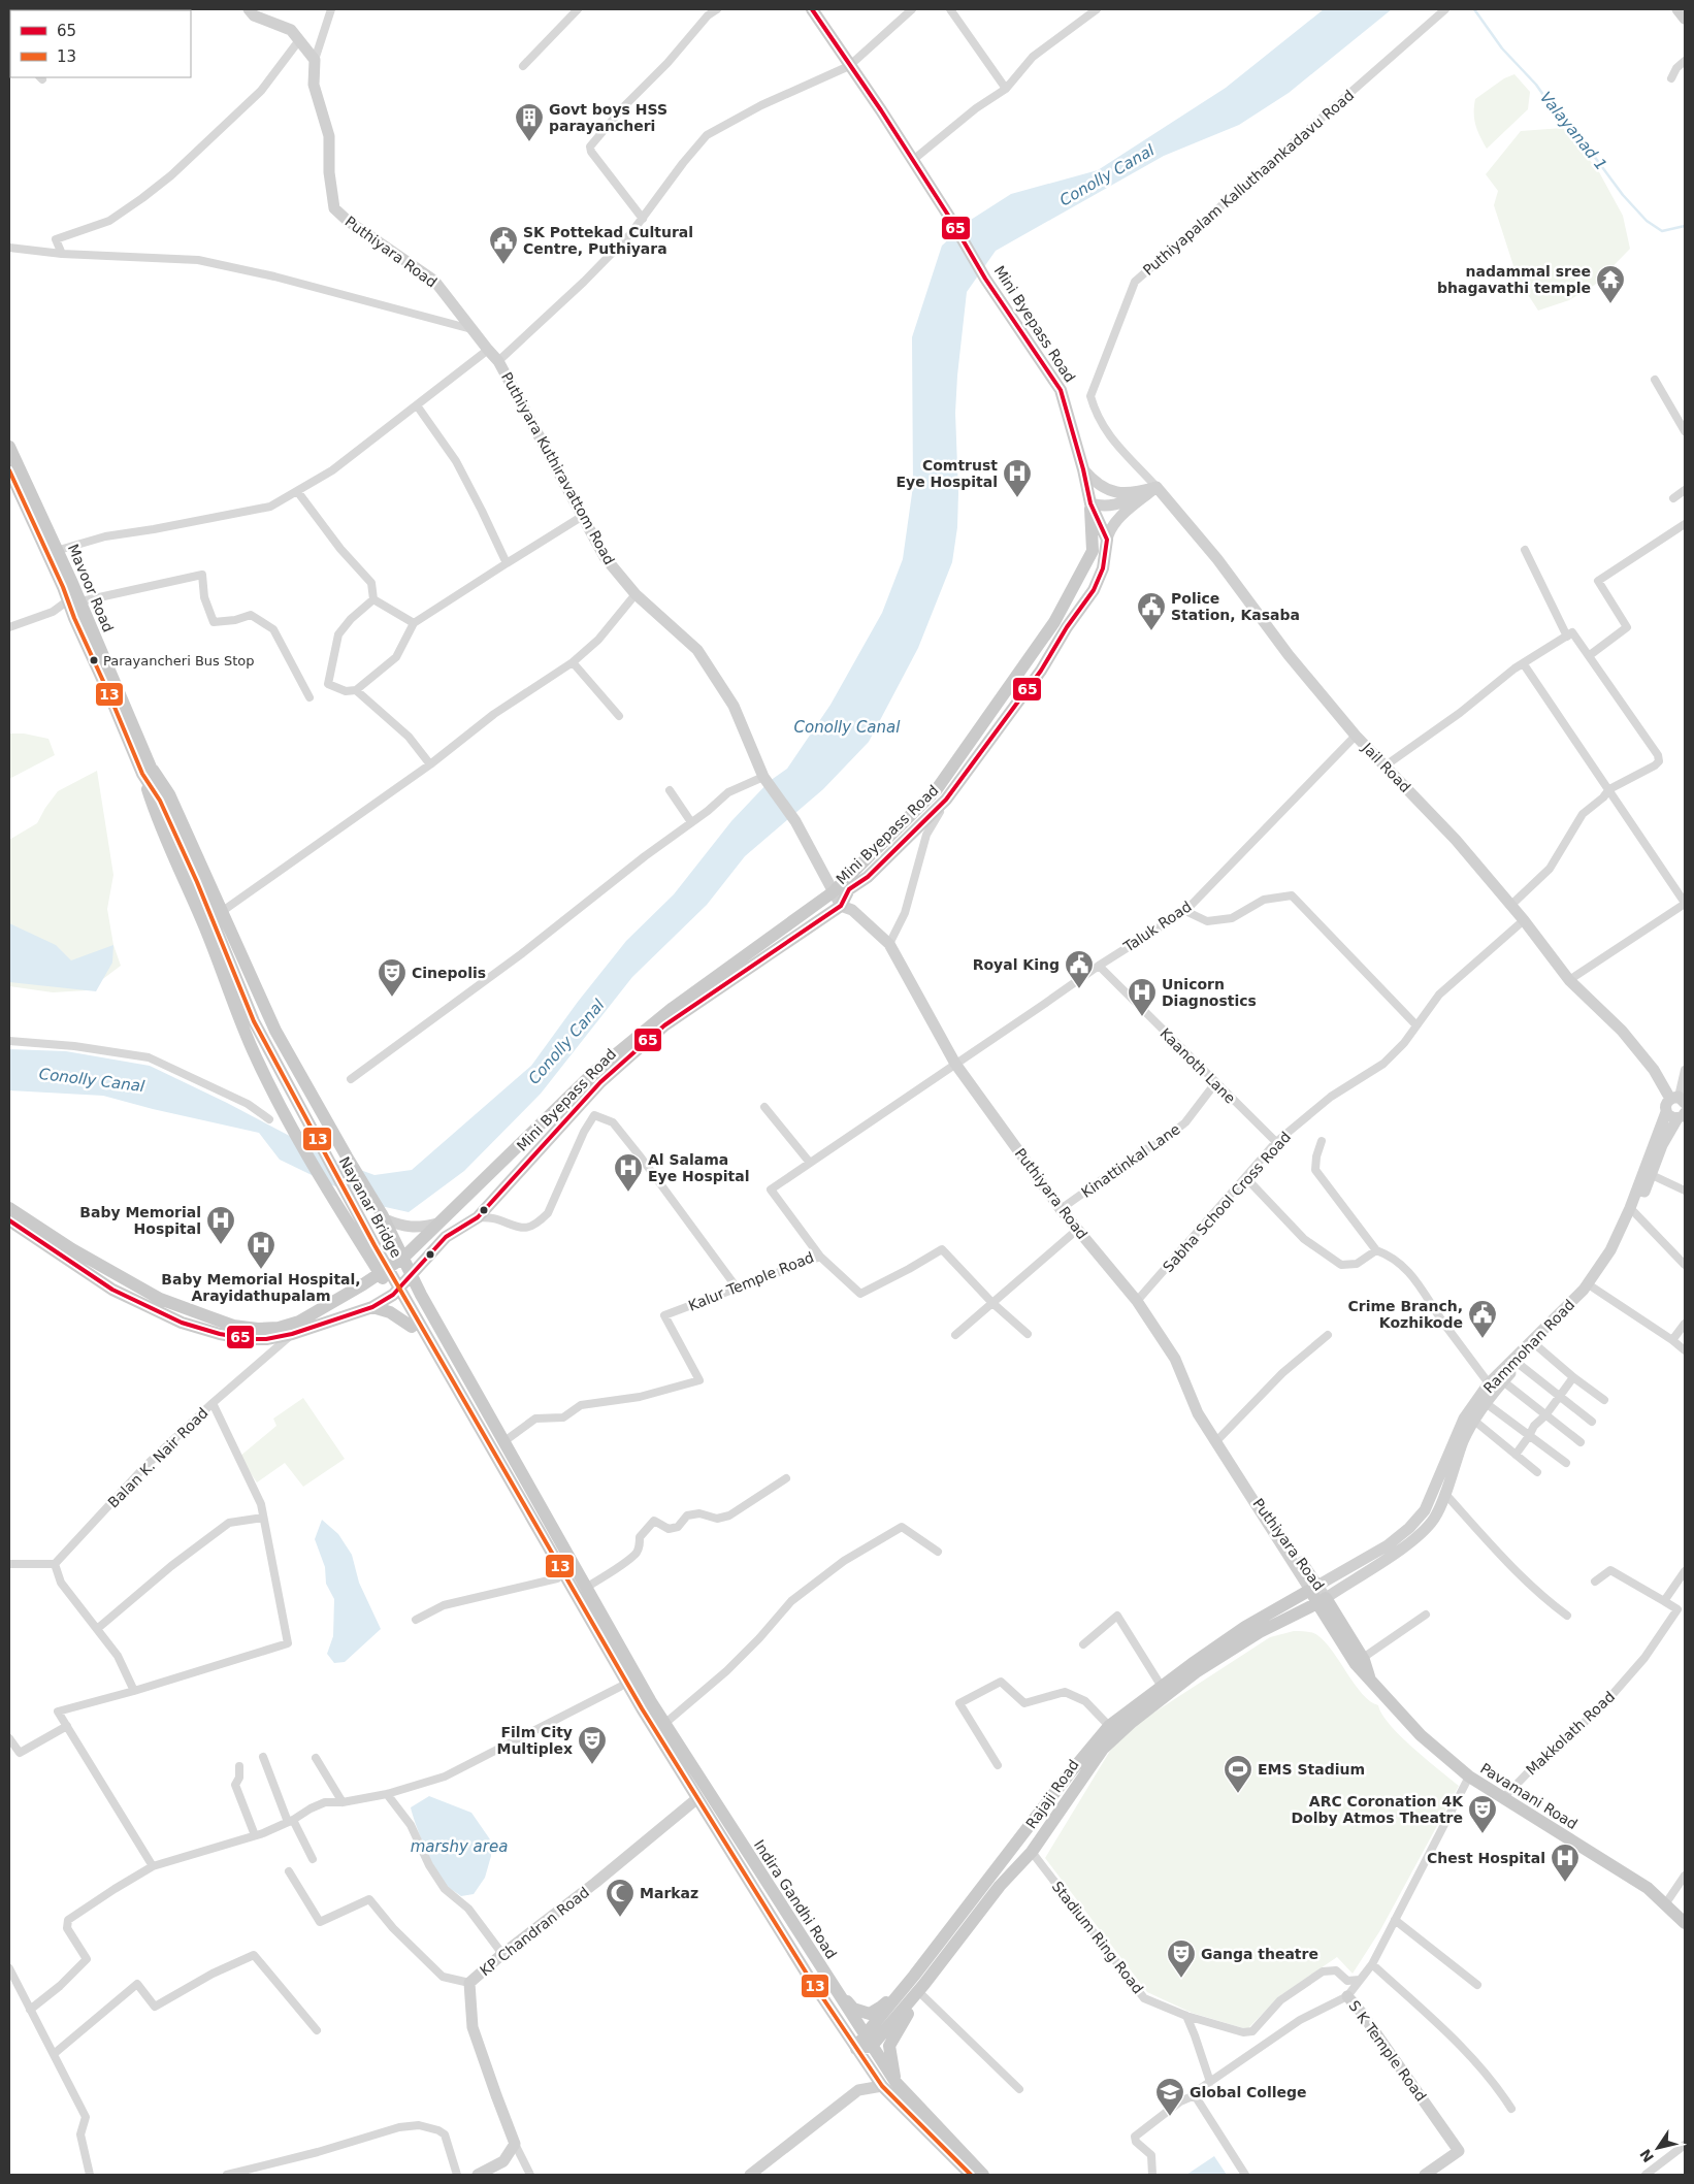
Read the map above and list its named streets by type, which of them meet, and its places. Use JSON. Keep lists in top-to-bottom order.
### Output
{
  "streets": {
    "main road": [
      "Mini Byepass Road",
      "Mavoor Road",
      "Nayanar Bridge",
      "Rajaji Road",
      "Pavamani Road",
      "Indira Gandhi Road"
    ],
    "street": [
      "Puthiyapalam Kalluthaankadavu Road",
      "Puthiyara Road",
      "Puthiyara Kuthiravattom Road",
      "Jail Road",
      "Taluk Road",
      "Kaanoth Lane",
      "Kinattinkal Lane",
      "Sabha School Cross Road",
      "Kalur Temple Road",
      "Rammohan Road",
      "Balan K. Nair Road",
      "Makkolath Road",
      "KP Chandran Road",
      "Stadium Ring Road",
      "S K Temple Road"
    ]
  },
  "crossings": [
    ["Puthiyapalam Kalluthaankadavu Road", "Jail Road"],
    ["Puthiyara Road", "Mini Byepass Road"],
    ["Puthiyara Road", "Puthiyara Kuthiravattom Road"],
    ["Puthiyara Road", "Taluk Road"],
    ["Puthiyara Road", "Kinattinkal Lane"],
    ["Puthiyara Road", "Sabha School Cross Road"],
    ["Puthiyara Road", "Kalur Temple Road"],
    ["Puthiyara Road", "Rammohan Road"],
    ["Mini Byepass Road", "Puthiyara Kuthiravattom Road"],
    ["Mini Byepass Road", "Balan K. Nair Road"],
    ["Mavoor Road", "Nayanar Bridge"],
    ["Jail Road", "Taluk Road"],
    ["Jail Road", "Sabha School Cross Road"],
    ["Jail Road", "Rammohan Road"],
    ["Taluk Road", "Kaanoth Lane"],
    ["Taluk Road", "Kalur Temple Road"],
    ["Kaanoth Lane", "Kinattinkal Lane"],
    ["Kaanoth Lane", "Sabha School Cross Road"],
    ["Nayanar Bridge", "Indira Gandhi Road"],
    ["Rammohan Road", "Rajaji Road"],
    ["Rammohan Road", "Pavamani Road"],
    ["Makkolath Road", "Pavamani Road"],
    ["Rajaji Road", "Pavamani Road"],
    ["Rajaji Road", "Indira Gandhi Road"],
    ["Rajaji Road", "Stadium Ring Road"],
    ["Pavamani Road", "S K Temple Road"],
    ["Indira Gandhi Road", "KP Chandran Road"],
    ["Stadium Ring Road", "S K Temple Road"]
  ],
  "water": ["Valayanad 1", "Conolly Canal", "marshy area"],
  "places": {
    "building": ["Govt boys HSS parayancheri"],
    "public building": [
      "SK Pottekad Cultural Centre, Puthiyara",
      "Police Station, Kasaba",
      "Royal King",
      "Crime Branch, Kozhikode"
    ],
    "temple": ["nadammal sree bhagavathi temple"],
    "hospital": [
      "Comtrust Eye Hospital",
      "Unicorn Diagnostics",
      "Al Salama Eye Hospital",
      "Baby Memorial Hospital",
      "Baby Memorial Hospital, Arayidathupalam",
      "Chest Hospital"
    ],
    "other": ["Parayancheri Bus Stop"],
    "theatre": [
      "Cinepolis",
      "Film City Multiplex",
      "ARC Coronation 4K Dolby Atmos Theatre",
      "Ganga theatre"
    ],
    "sports": ["EMS Stadium"],
    "mosque": ["Markaz"],
    "school or university": ["Global College"]
  },
  "lines": ["transit line 65", "transit line 13"],
  "legend": ["65", "13"],
  "north": "bottom left"
}
